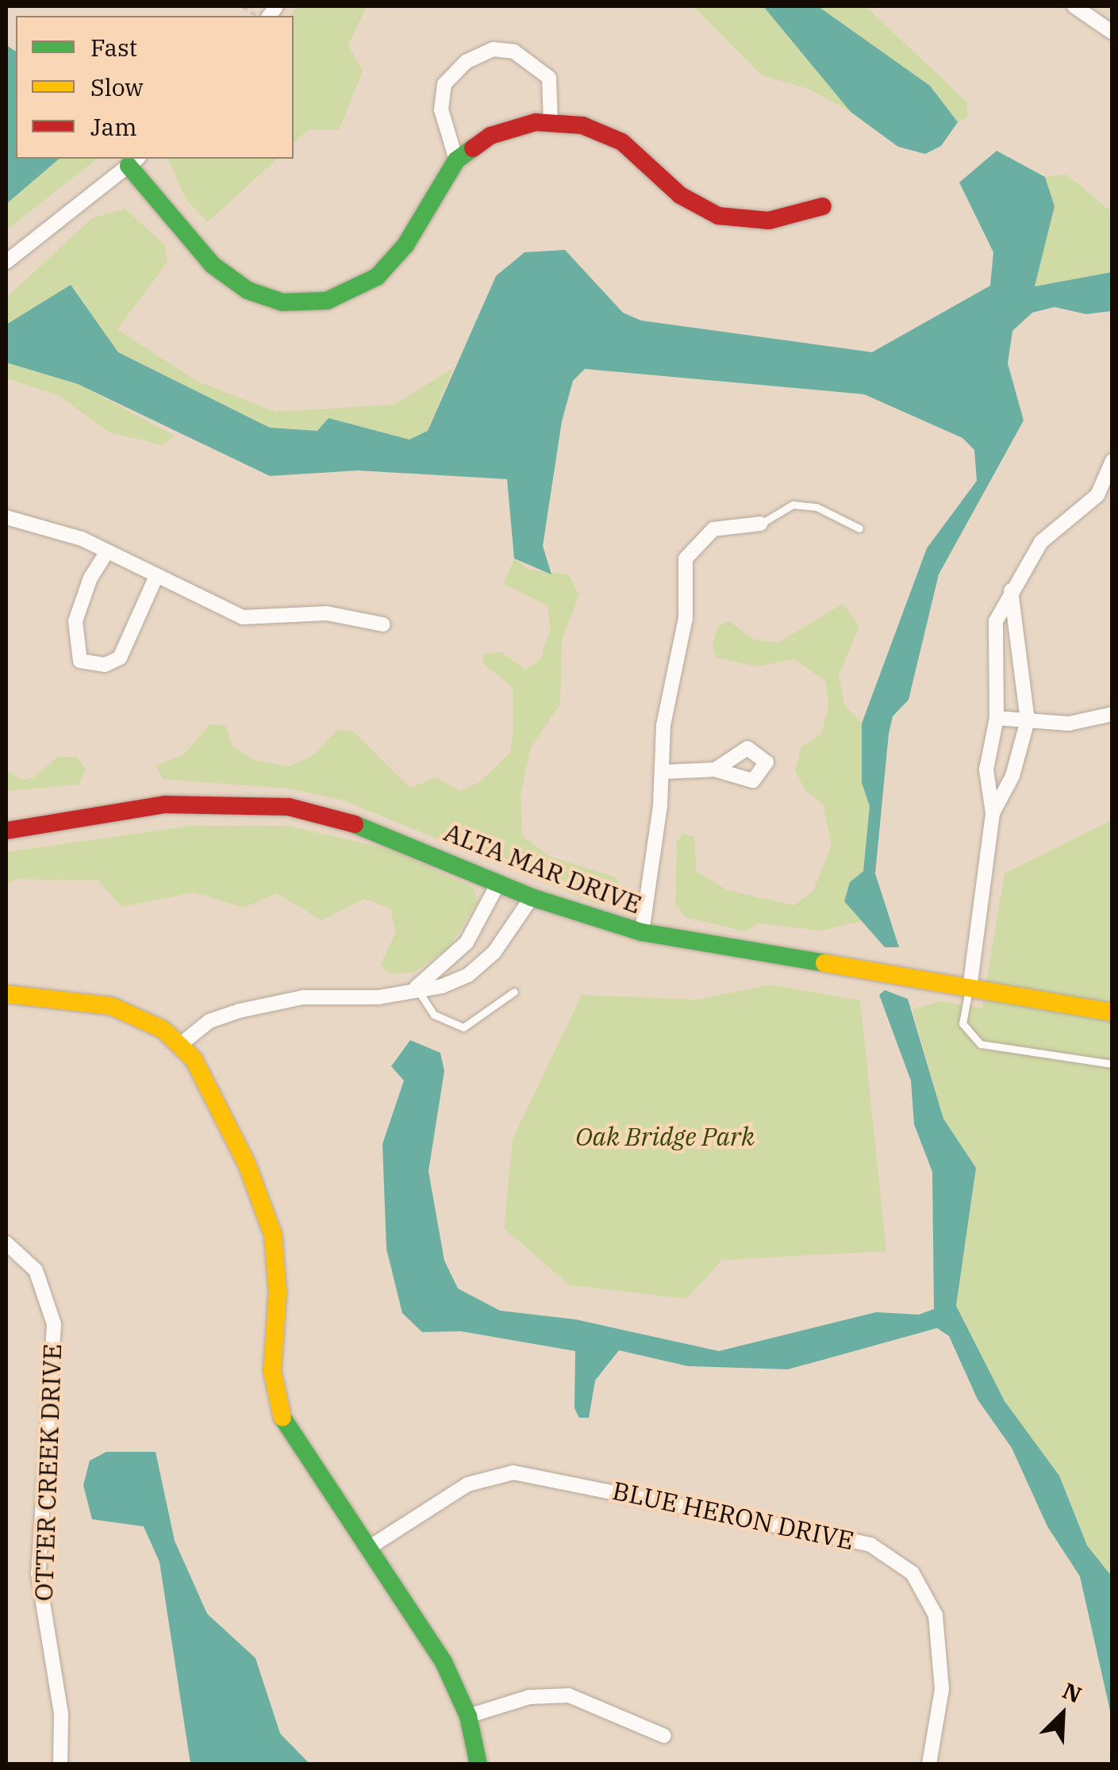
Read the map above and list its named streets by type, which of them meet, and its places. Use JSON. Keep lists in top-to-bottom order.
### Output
{
  "streets": {
    "street": ["ALTA MAR DRIVE", "OTTER CREEK DRIVE", "BLUE HERON DRIVE"]
  },
  "parks": ["Oak Bridge Park"],
  "legend": ["Fast", "Slow", "Jam"],
  "north": "top right"
}
